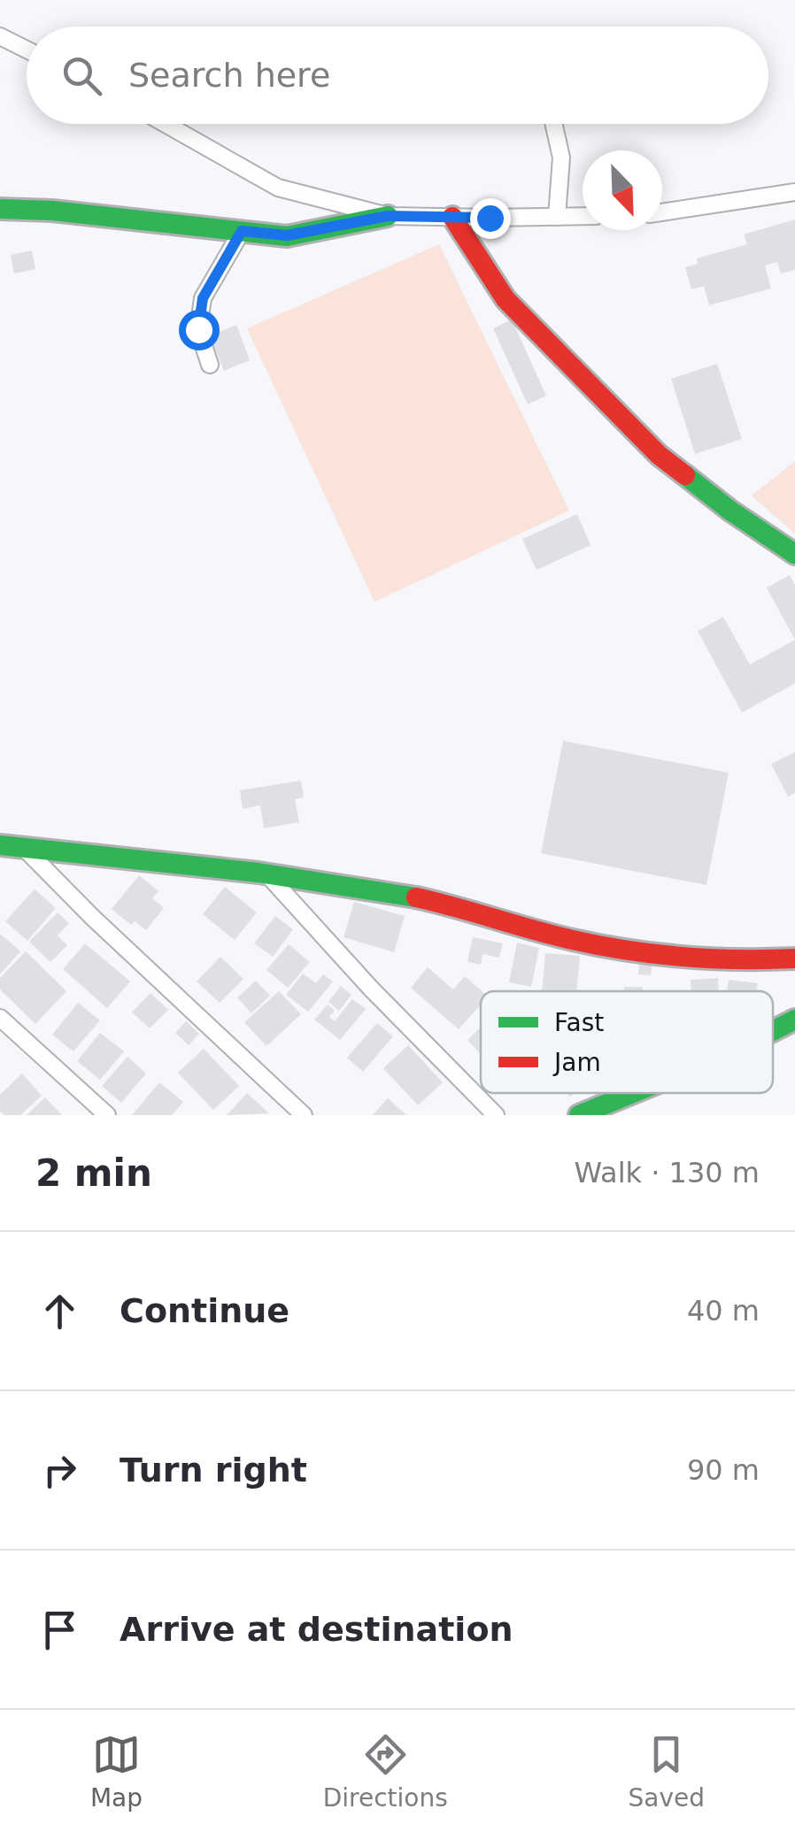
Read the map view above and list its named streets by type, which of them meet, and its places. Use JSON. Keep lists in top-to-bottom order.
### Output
{
  "legend": ["Fast", "Jam"],
  "north": "bottom right",
  "page": {
    "search": "Search here",
    "heading": ["2 min", "Walk · 130 m"],
    "list": [
      ["Continue", "40 m"],
      ["Turn right", "90 m"],
      "Arrive at destination"
    ],
    "nav": ["Map", "Directions", "Saved"]
  }
}
